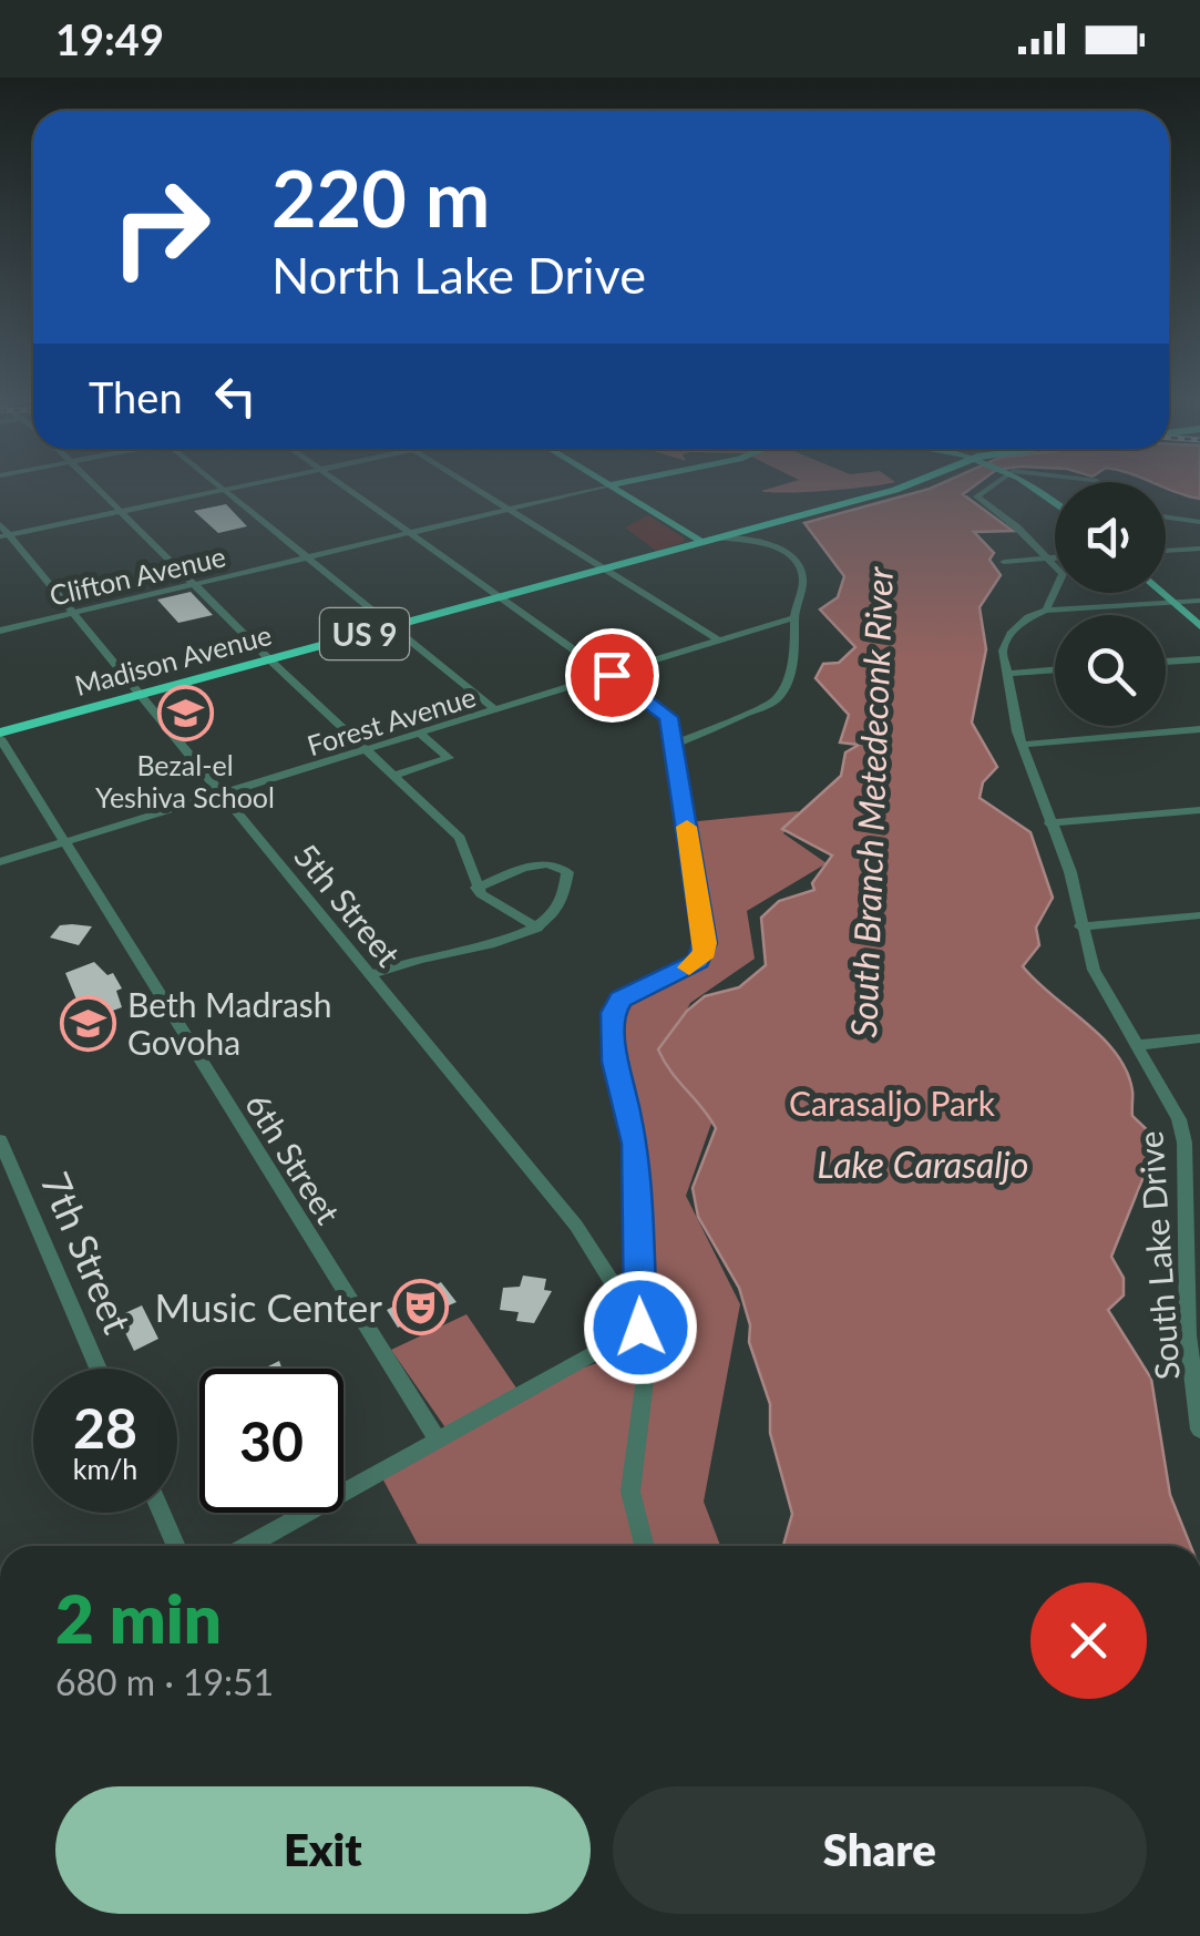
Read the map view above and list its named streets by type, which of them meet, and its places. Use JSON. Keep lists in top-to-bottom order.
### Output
{
  "streets": {
    "highway": ["US 9", "Madison Avenue"],
    "street": [
      "Clifton Avenue",
      "Forest Avenue",
      "5th Street",
      "6th Street",
      "7th Street",
      "South Lake Drive"
    ]
  },
  "crossings": [
    ["Clifton Avenue", "5th Street"],
    ["Madison Avenue", "5th Street"],
    ["Madison Avenue", "6th Street"],
    ["Forest Avenue", "5th Street"],
    ["Forest Avenue", "6th Street"]
  ],
  "water": ["South Branch Metedeconk River", "Lake Carasaljo"],
  "parks": ["Carasaljo Park"],
  "places": {
    "school or university": ["Bezal-el Yeshiva School", "Beth Madrash Govoha"],
    "theatre": ["Music Center"]
  },
  "page": {
    "status": "19:49",
    "turn": ["220 m", "North Lake Drive"],
    "then": "Then",
    "speed": "28 km/h",
    "limit": "30",
    "heading": ["2 min", "680 m · 19:51"],
    "buttons": ["Exit", "Share"]
  }
}
